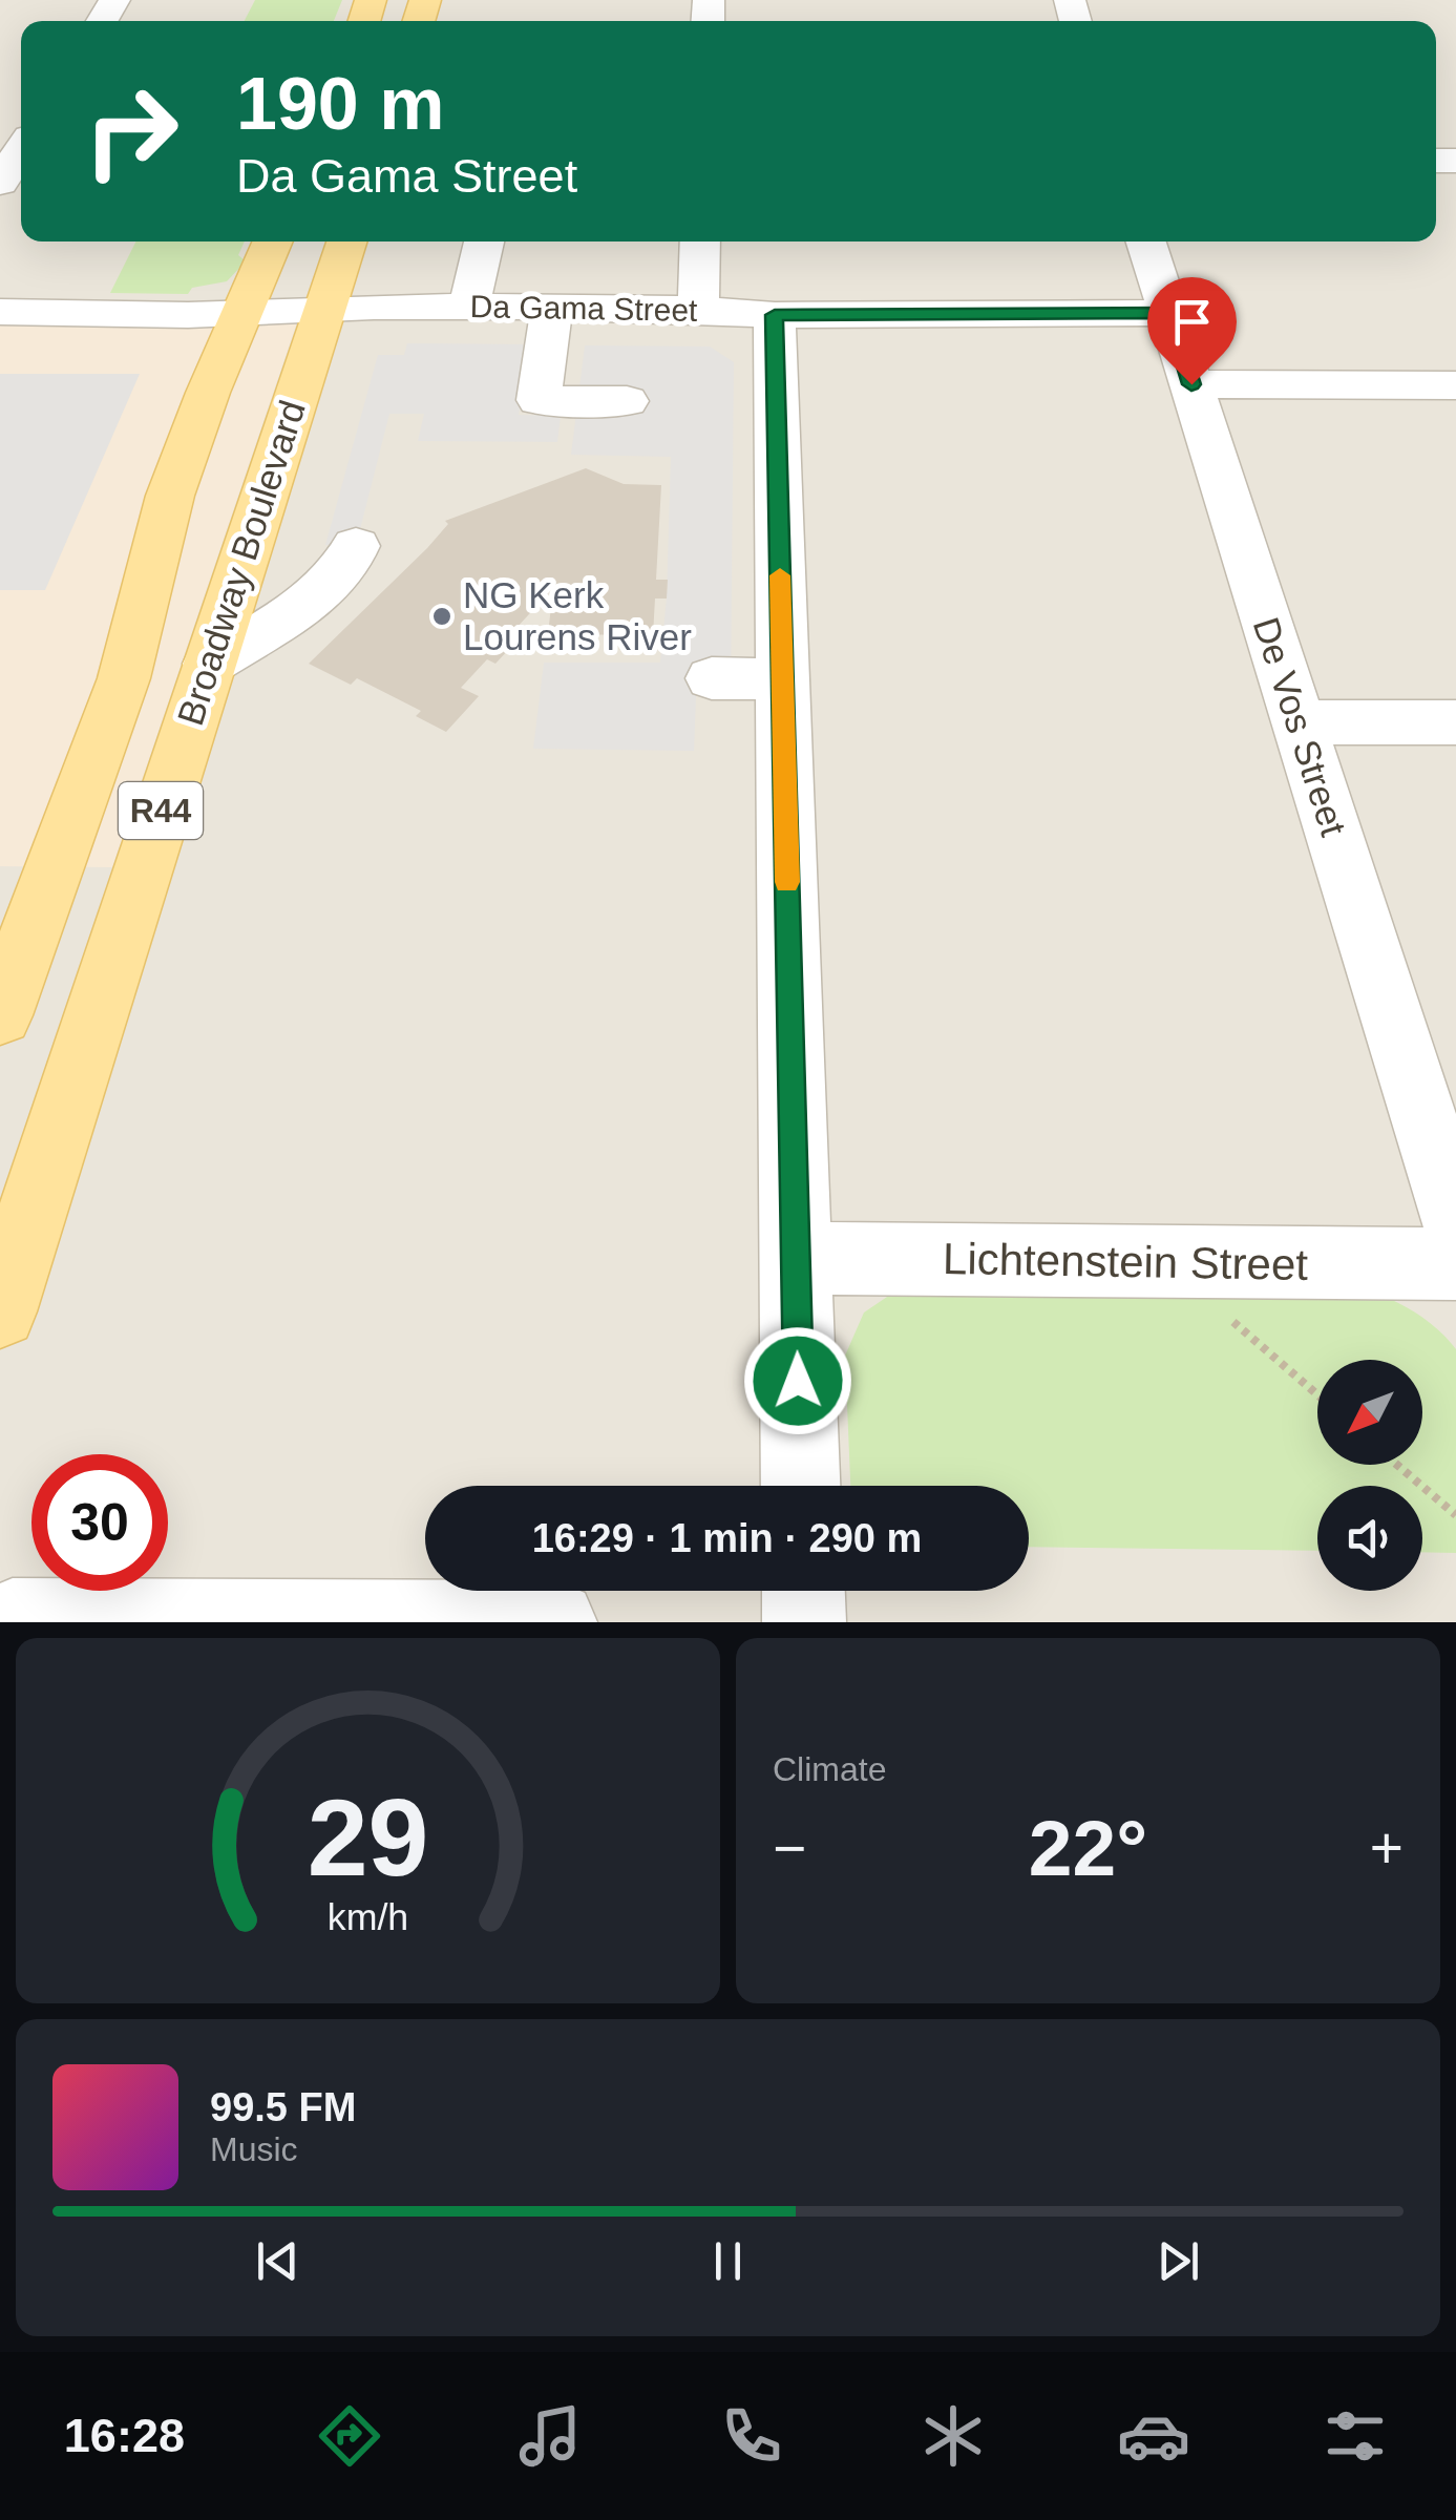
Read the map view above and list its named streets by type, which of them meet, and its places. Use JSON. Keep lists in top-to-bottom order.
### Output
{
  "streets": {
    "main road": ["Broadway Boulevard", "R44"],
    "street": ["Da Gama Street", "De Vos Street", "Lichtenstein Street"]
  },
  "crossings": [
    ["Da Gama Street", "Broadway Boulevard"],
    ["Da Gama Street", "De Vos Street"]
  ],
  "places": ["NG Kerk Lourens River"],
  "north": "bottom left",
  "page": {
    "turn": ["190 m", "Da Gama Street"],
    "limit": "30",
    "trip": "16:29 · 1 min · 290 m",
    "tile": "Climate",
    "heat": ["−", "22°", "+"],
    "song": ["99.5 FM", "Music"],
    "tabs": "16:28",
    "gauge": ["29", "km/h"]
  }
}
